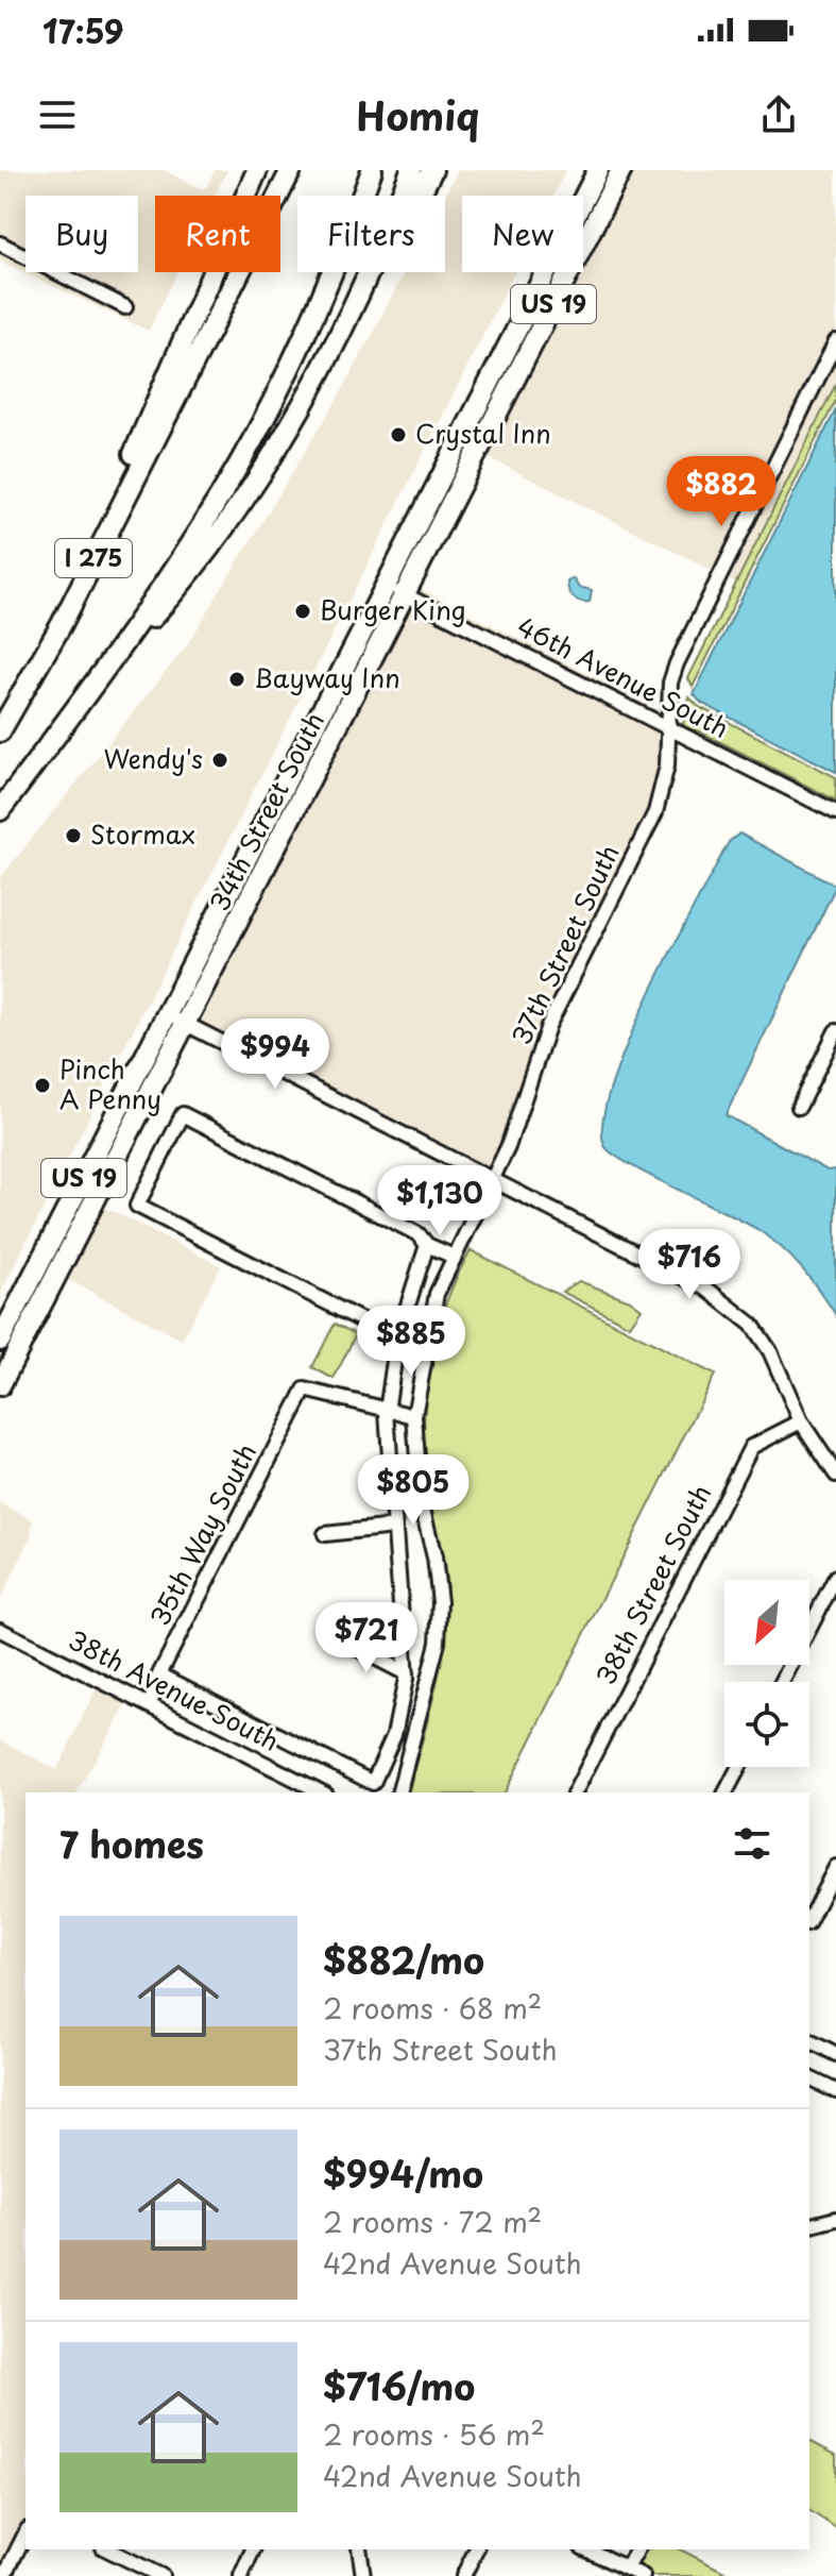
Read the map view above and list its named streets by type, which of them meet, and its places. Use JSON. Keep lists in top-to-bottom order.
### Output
{
  "streets": {
    "highway": ["US 19", "I 275", "34th Street South"],
    "street": [
      "46th Avenue South",
      "37th Street South",
      "35th Way South",
      "38th Street South",
      "38th Avenue South"
    ]
  },
  "crossings": [
    ["46th Avenue South", "34th Street South"],
    ["46th Avenue South", "37th Street South"],
    ["35th Way South", "38th Avenue South"]
  ],
  "places": [
    "Crystal Inn",
    "Burger King",
    "Bayway Inn",
    "Wendy's",
    "Stormax",
    "Pinch A Penny"
  ],
  "north": "bottom left",
  "page": {
    "status": "17:59",
    "header": "Homiq",
    "chip": [
      "Buy",
      "Rent",
      "Filters",
      "New"
    ],
    "price": [
      "$882",
      "$994",
      "$1,130",
      "$716",
      "$885",
      "$805",
      "$721"
    ],
    "heading": "7 homes",
    "list": [
      {
        "name": "$882/mo",
        "note": "2 rooms · 68 m² · 37th Street South"
      },
      {
        "name": "$994/mo",
        "note": "2 rooms · 72 m² · 42nd Avenue South"
      },
      {
        "name": "$716/mo",
        "note": "2 rooms · 56 m² · 42nd Avenue South"
      }
    ]
  }
}
